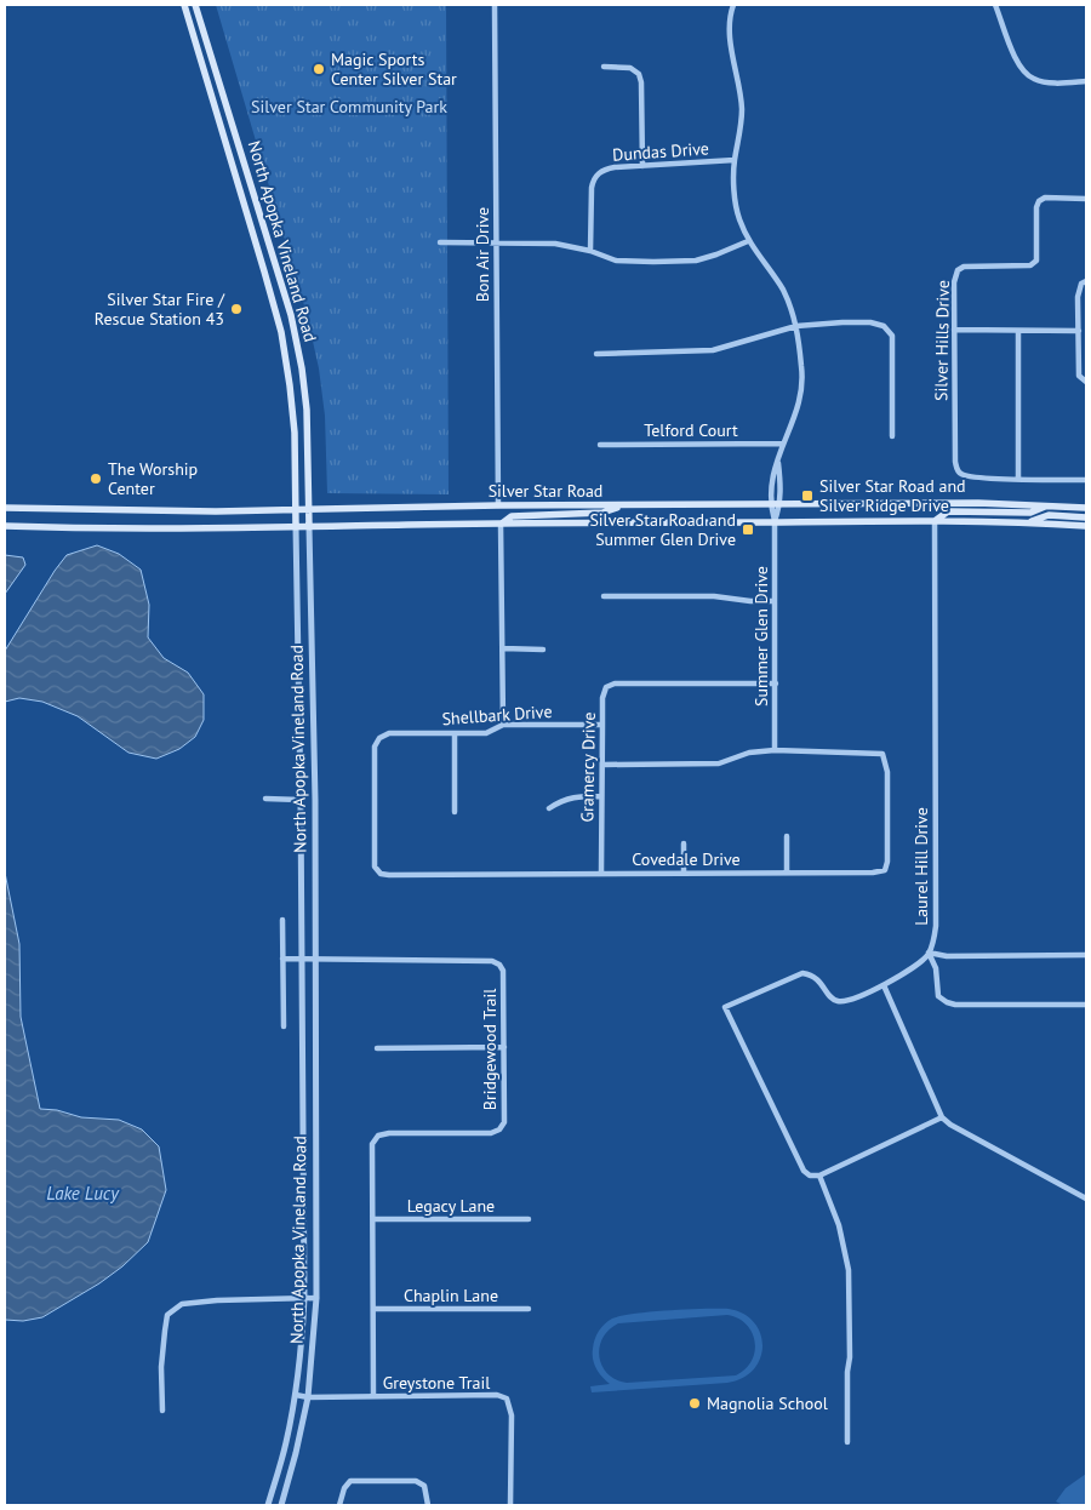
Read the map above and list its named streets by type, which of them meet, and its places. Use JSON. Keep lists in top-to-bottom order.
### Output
{
  "streets": {
    "main road": ["North Apopka Vineland Road", "Silver Star Road"],
    "street": [
      "Dundas Drive",
      "Bon Air Drive",
      "Silver Hills Drive",
      "Telford Court",
      "Summer Glen Drive",
      "Shellbark Drive",
      "Gramercy Drive",
      "Covedale Drive",
      "Laurel Hill Drive",
      "Bridgewood Trail",
      "Legacy Lane",
      "Chaplin Lane",
      "Greystone Trail"
    ]
  },
  "crossings": [
    ["North Apopka Vineland Road", "Silver Star Road"],
    ["North Apopka Vineland Road", "Bridgewood Trail"],
    ["North Apopka Vineland Road", "Greystone Trail"],
    ["Bon Air Drive", "Silver Star Road"],
    ["Silver Star Road", "Summer Glen Drive"],
    ["Silver Star Road", "Laurel Hill Drive"],
    ["Summer Glen Drive", "Gramercy Drive"],
    ["Summer Glen Drive", "Covedale Drive"],
    ["Shellbark Drive", "Gramercy Drive"],
    ["Shellbark Drive", "Covedale Drive"],
    ["Gramercy Drive", "Covedale Drive"],
    ["Bridgewood Trail", "Legacy Lane"],
    ["Bridgewood Trail", "Chaplin Lane"],
    ["Bridgewood Trail", "Greystone Trail"]
  ],
  "water": ["Lake Lucy"],
  "parks": ["Silver Star Community Park"],
  "places": {
    "other": [
      "Magic Sports Center Silver Star",
      "Silver Star Fire / Rescue Station 43",
      "The Worship Center",
      "Magnolia School"
    ],
    "transit": ["Silver Star Road and Silver Ridge Drive", "Silver Star Road and Summer Glen Drive"]
  }
}
